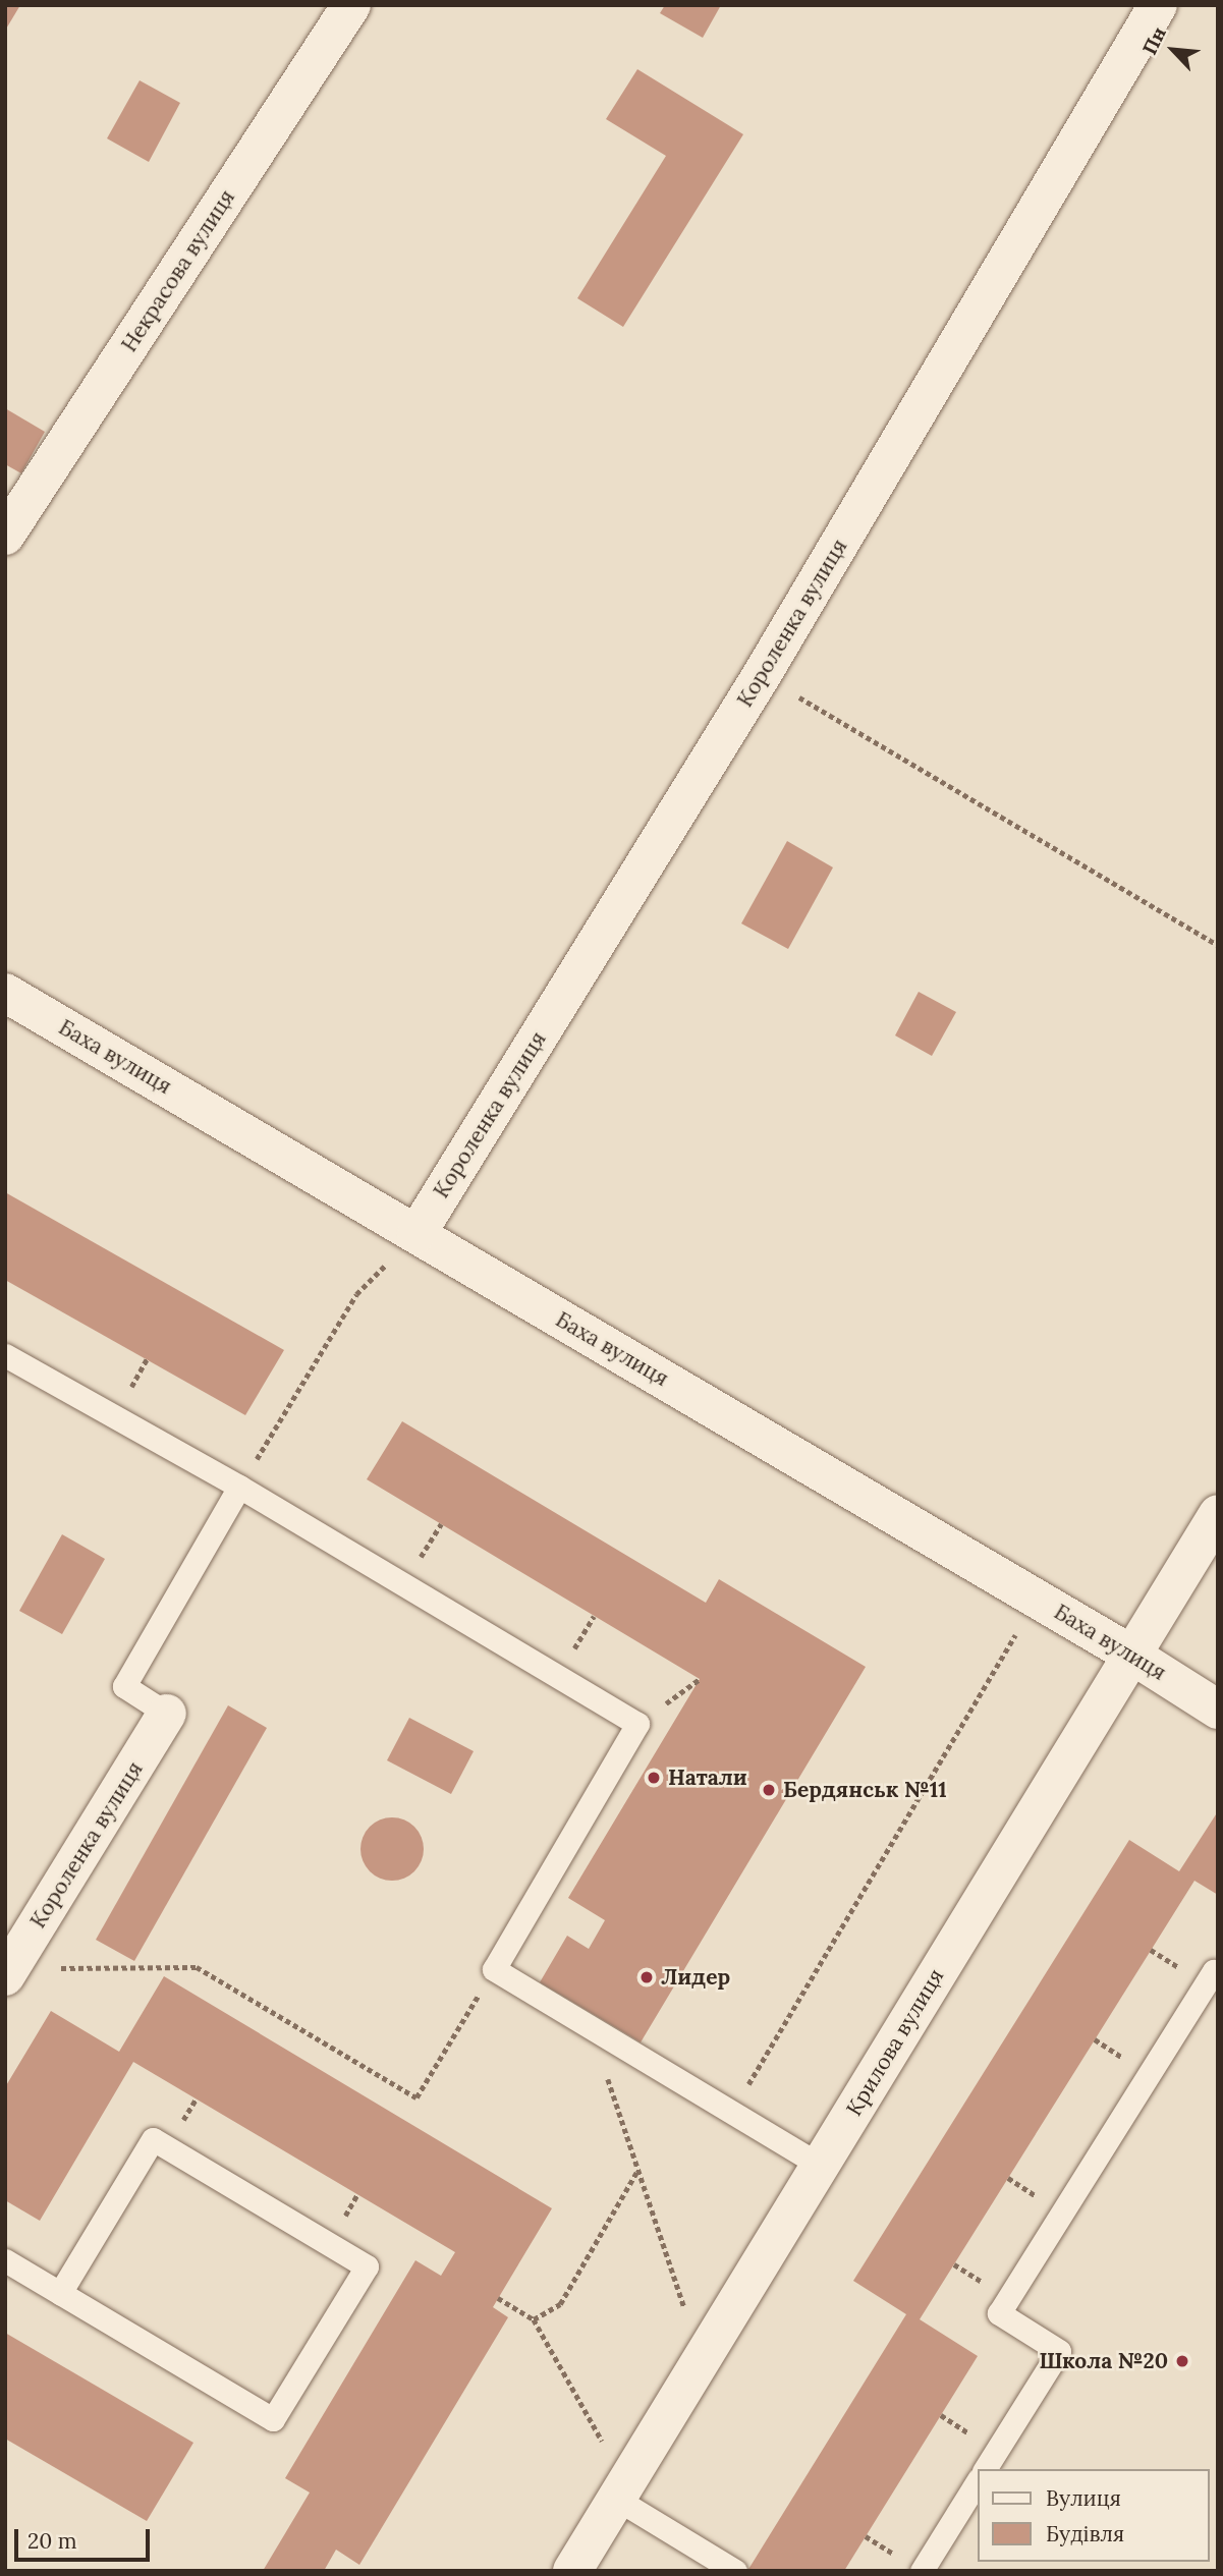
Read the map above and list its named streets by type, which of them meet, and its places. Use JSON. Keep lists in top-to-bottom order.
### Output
{
  "streets": {
    "street": [
      "Некрасова вулиця",
      "Короленка вулиця",
      "Баха вулиця",
      "Крилова вулиця"
    ]
  },
  "crossings": [
    ["Короленка вулиця", "Баха вулиця"],
    ["Баха вулиця", "Крилова вулиця"]
  ],
  "places": [
    "Натали",
    "Бердянськ №11",
    "Лидер",
    "Школа №20"
  ],
  "legend": ["Вулиця", "Будівля"],
  "scale_bar": "20 m",
  "north": "top left"
}
